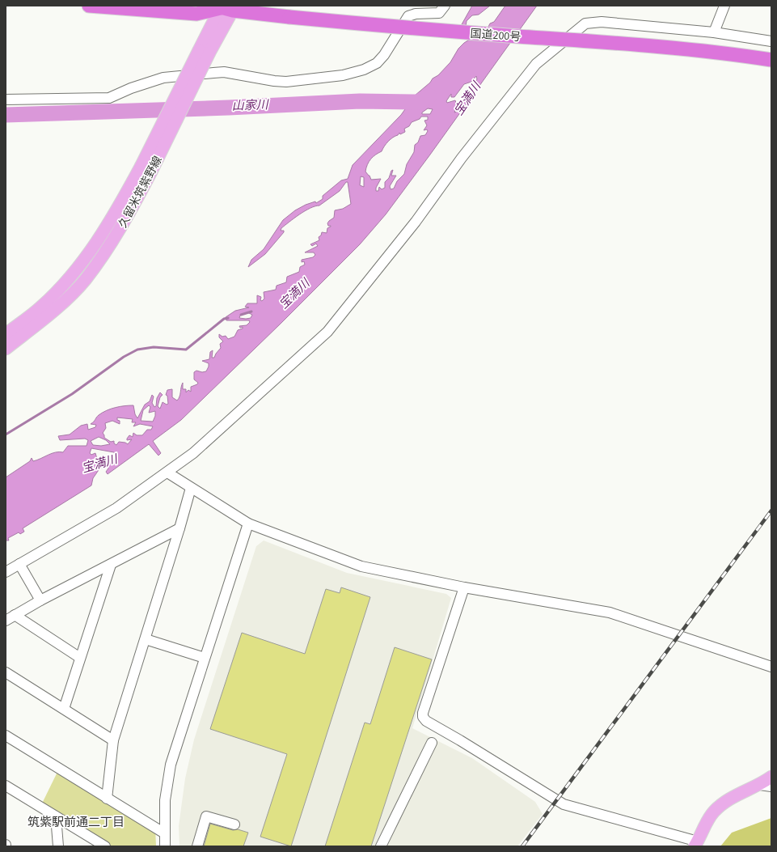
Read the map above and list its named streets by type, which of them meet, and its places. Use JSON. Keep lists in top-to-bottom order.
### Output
{
  "streets": {
    "highway": ["国道200号"],
    "main road": ["久留米筑紫野線"]
  },
  "crossings": [
    ["国道200号", "久留米筑紫野線"]
  ],
  "districts": ["筑紫駅前通二丁目"],
  "water": ["宝満川", "山家川"]
}
